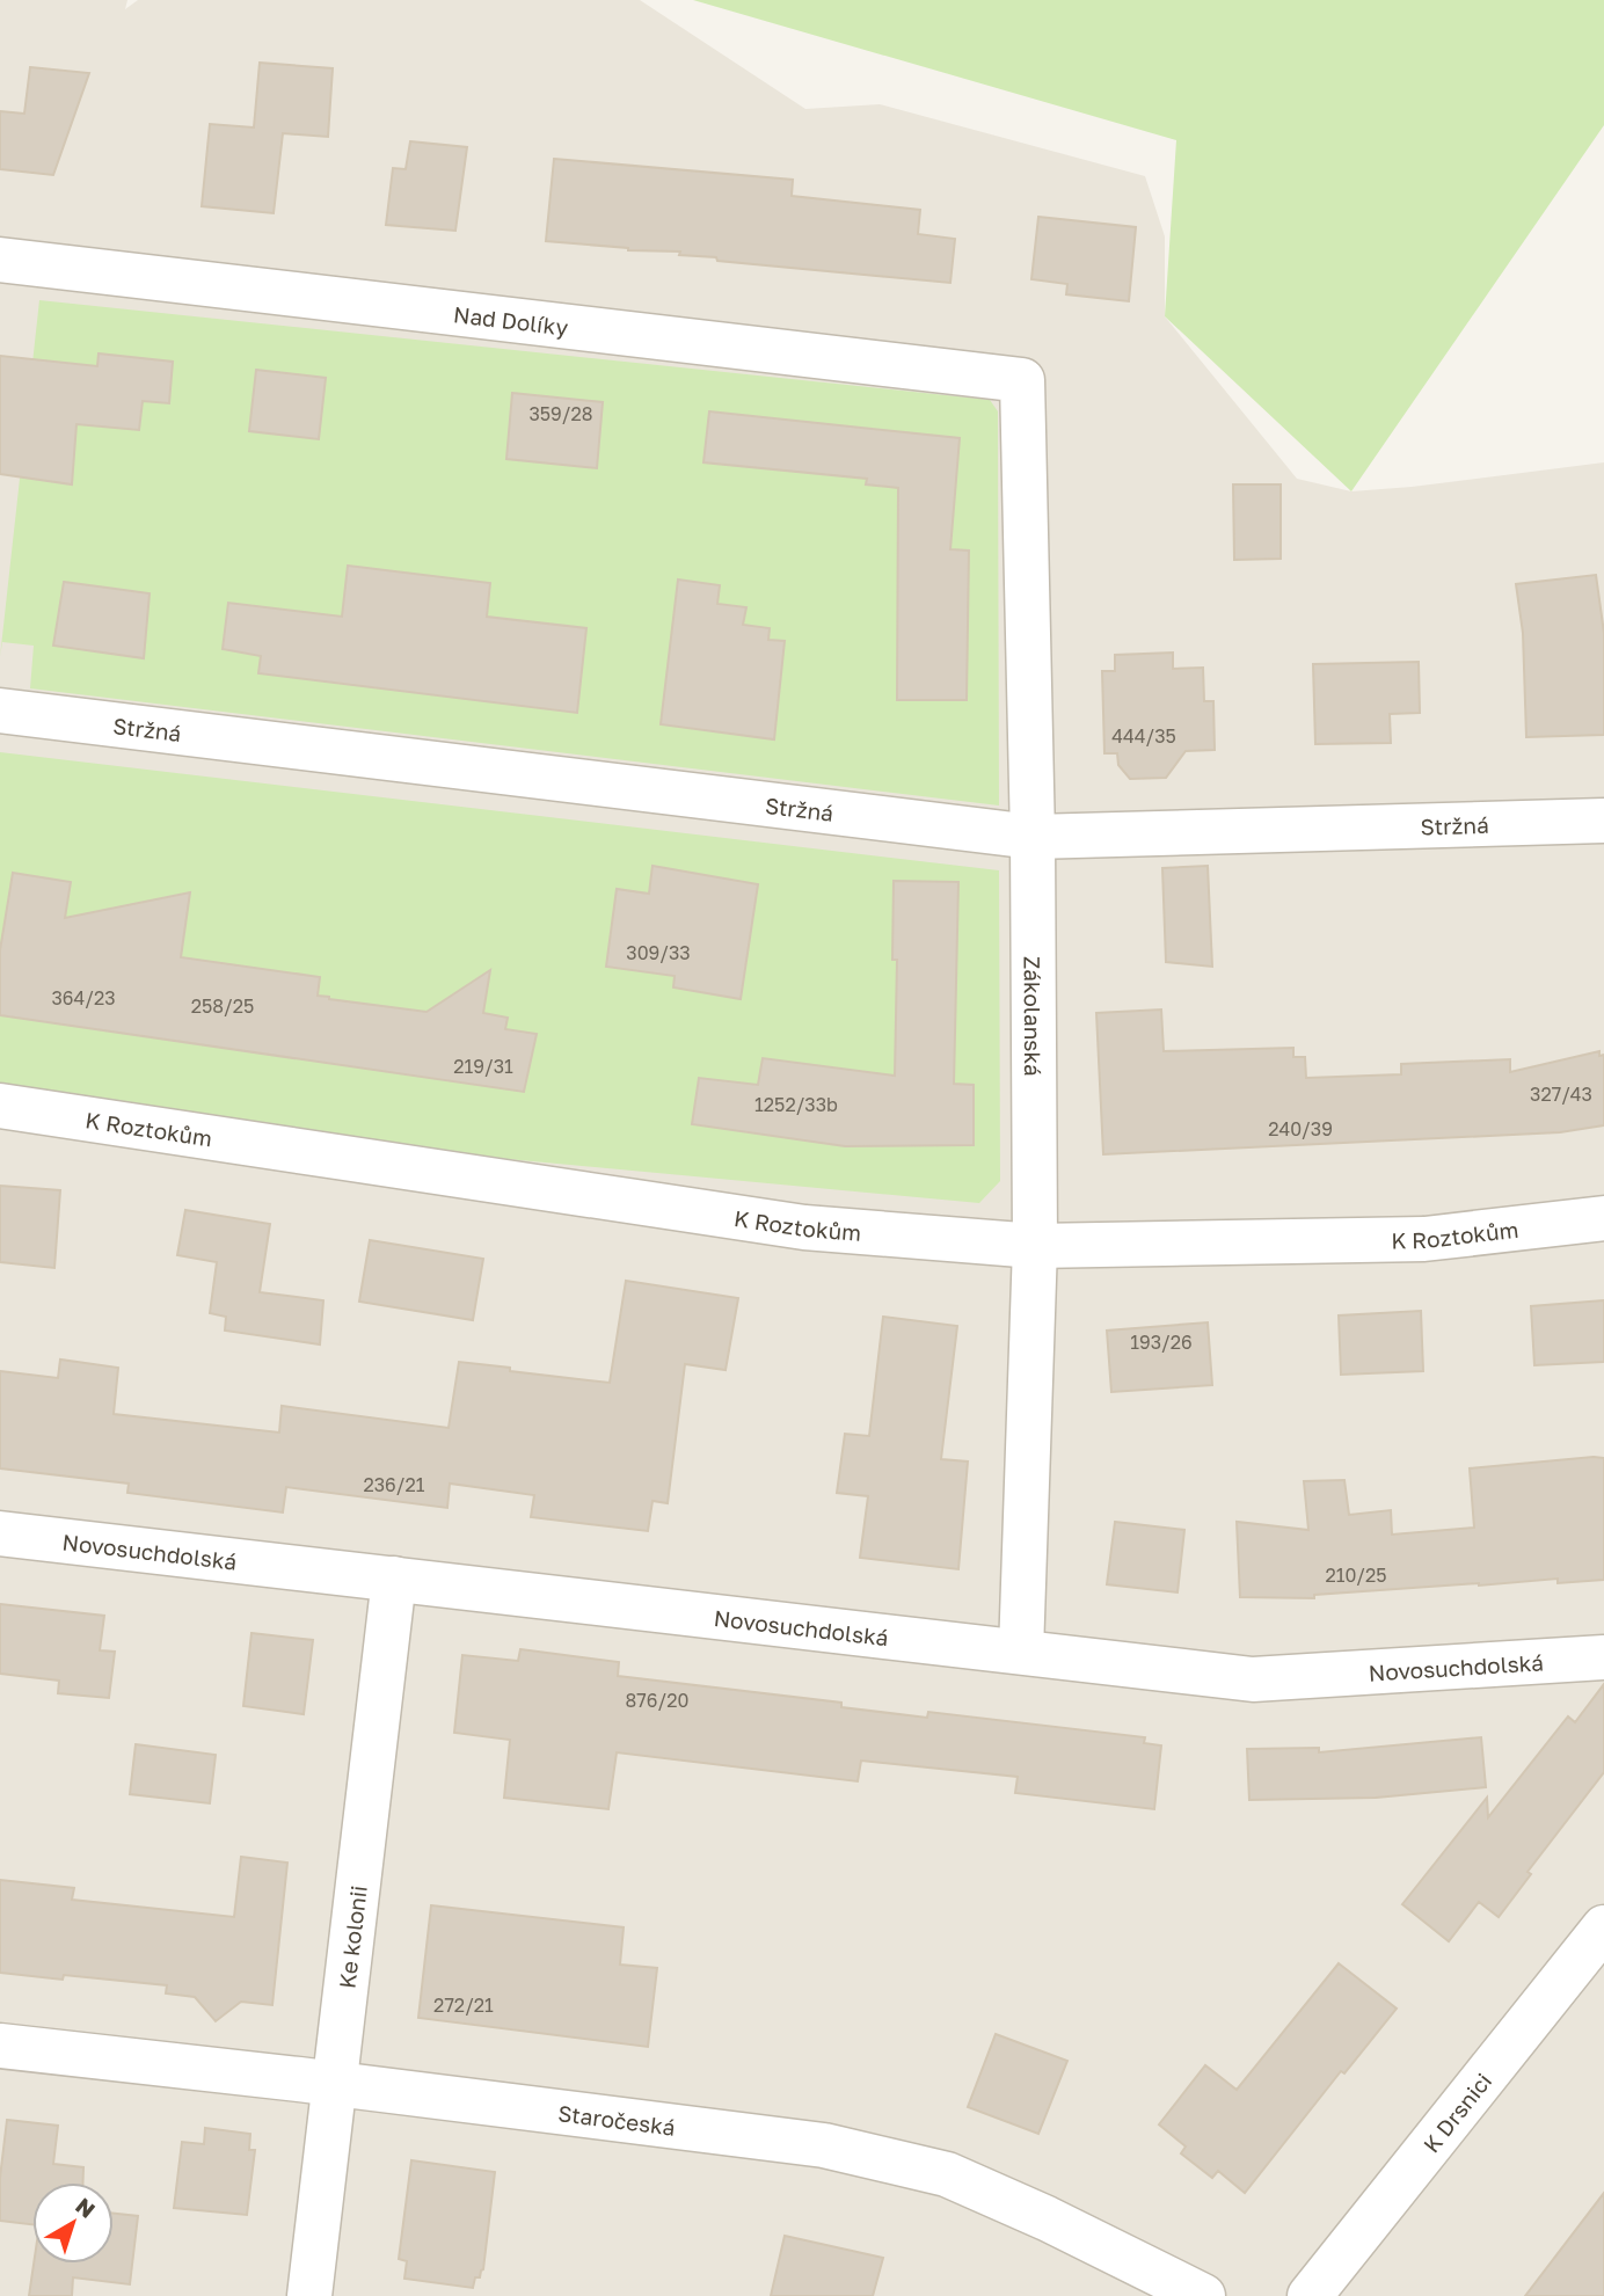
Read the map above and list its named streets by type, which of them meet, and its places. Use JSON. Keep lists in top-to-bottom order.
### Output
{
  "streets": {
    "street": [
      "Nad Dolíky",
      "Stržná",
      "Zákolanská",
      "K Roztokům",
      "Novosuchdolská",
      "Ke kolonii",
      "K Drsnici",
      "Staročeská"
    ]
  },
  "crossings": [
    ["Nad Dolíky", "Zákolanská"],
    ["Stržná", "Zákolanská"],
    ["Zákolanská", "K Roztokům"],
    ["Zákolanská", "Novosuchdolská"],
    ["Novosuchdolská", "Ke kolonii"],
    ["Ke kolonii", "Staročeská"]
  ],
  "house_numbers": [
    "359/28",
    "444/35",
    "309/33",
    "364/23",
    "258/25",
    "219/31",
    "327/43",
    "1252/33b",
    "240/39",
    "193/26",
    "236/21",
    "210/25",
    "876/20",
    "272/21"
  ],
  "north": "top right"
}
